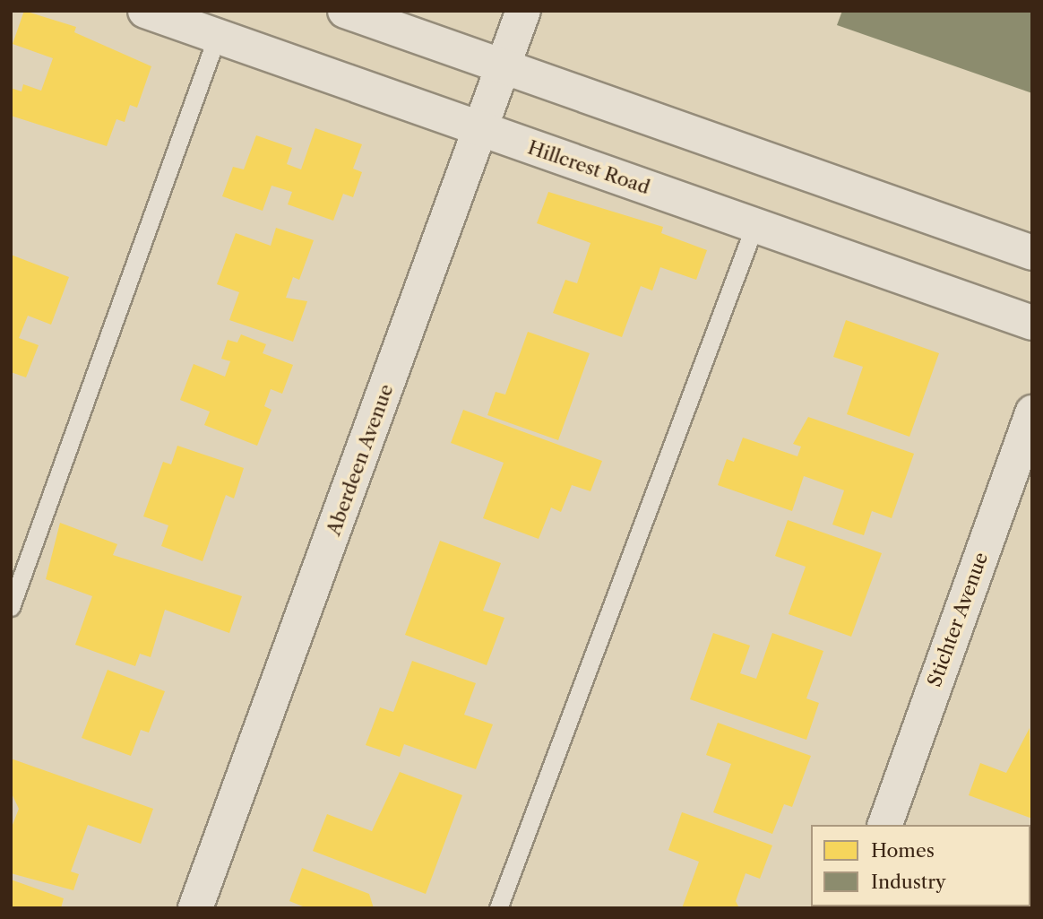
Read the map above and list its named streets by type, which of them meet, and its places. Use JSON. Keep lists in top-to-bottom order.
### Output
{
  "streets": {
    "main road": ["Hillcrest Road", "Aberdeen Avenue", "Stichter Avenue"]
  },
  "crossings": [
    ["Hillcrest Road", "Aberdeen Avenue"]
  ],
  "legend": ["Homes", "Industry"]
}
